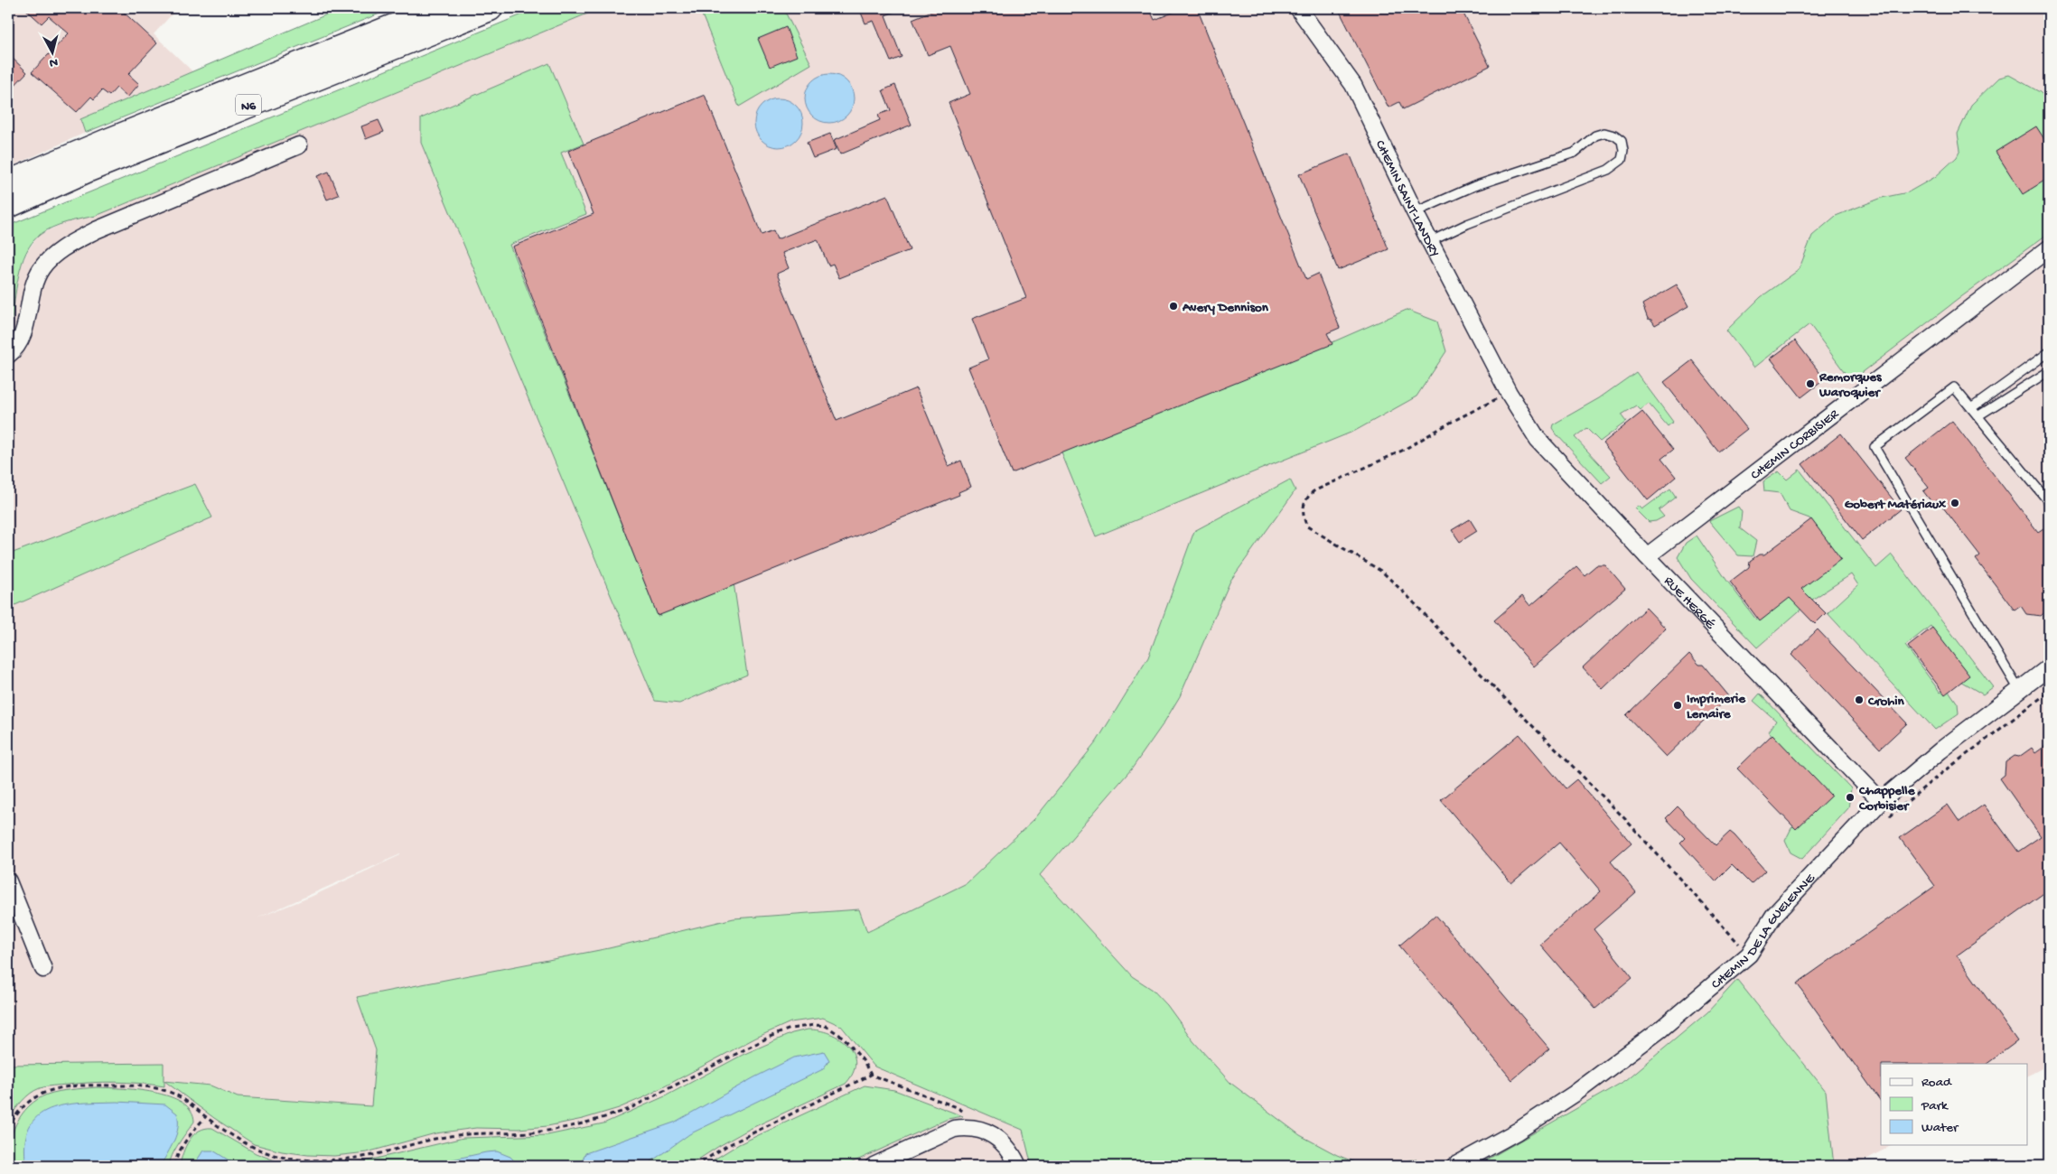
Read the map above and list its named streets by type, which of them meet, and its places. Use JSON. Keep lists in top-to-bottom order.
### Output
{
  "streets": {
    "main road": ["N6"],
    "street": [
      "CHEMIN SAINT-LANDRY",
      "CHEMIN CORBISIER",
      "RUE HERGÉ",
      "CHEMIN DE LA GUELENNE"
    ]
  },
  "crossings": [
    ["CHEMIN SAINT-LANDRY", "RUE HERGÉ"],
    ["CHEMIN CORBISIER", "RUE HERGÉ"],
    ["RUE HERGÉ", "CHEMIN DE LA GUELENNE"]
  ],
  "places": [
    "Avery Dennison",
    "Remorques Waroquier",
    "Gobert Matériaux",
    "Crohin",
    "Imprimerie Lemaire",
    "Chappelle Corbisier"
  ],
  "legend": ["Road", "Park", "Water"],
  "north": "bottom"
}
